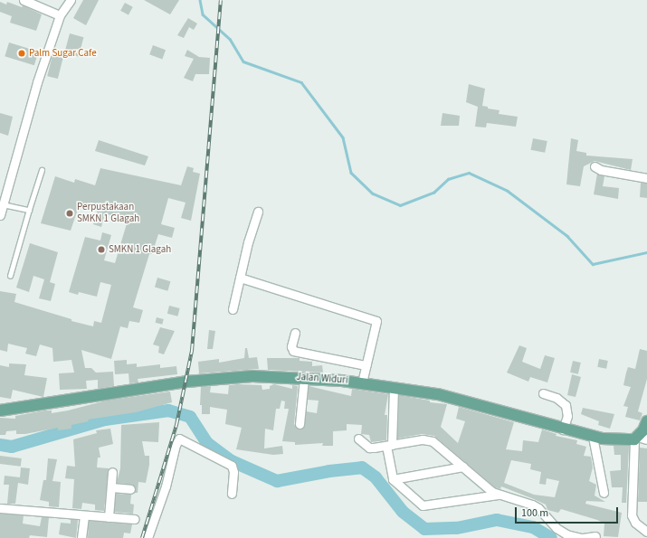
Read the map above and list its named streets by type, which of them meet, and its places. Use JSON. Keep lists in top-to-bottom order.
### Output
{
  "streets": {
    "main road": ["Jalan Widuri"]
  },
  "places": ["Palm Sugar Cafe", "Perpustakaan SMKN 1 Glagah", "SMKN 1 Glagah"],
  "scale_bar": "100 m"
}
